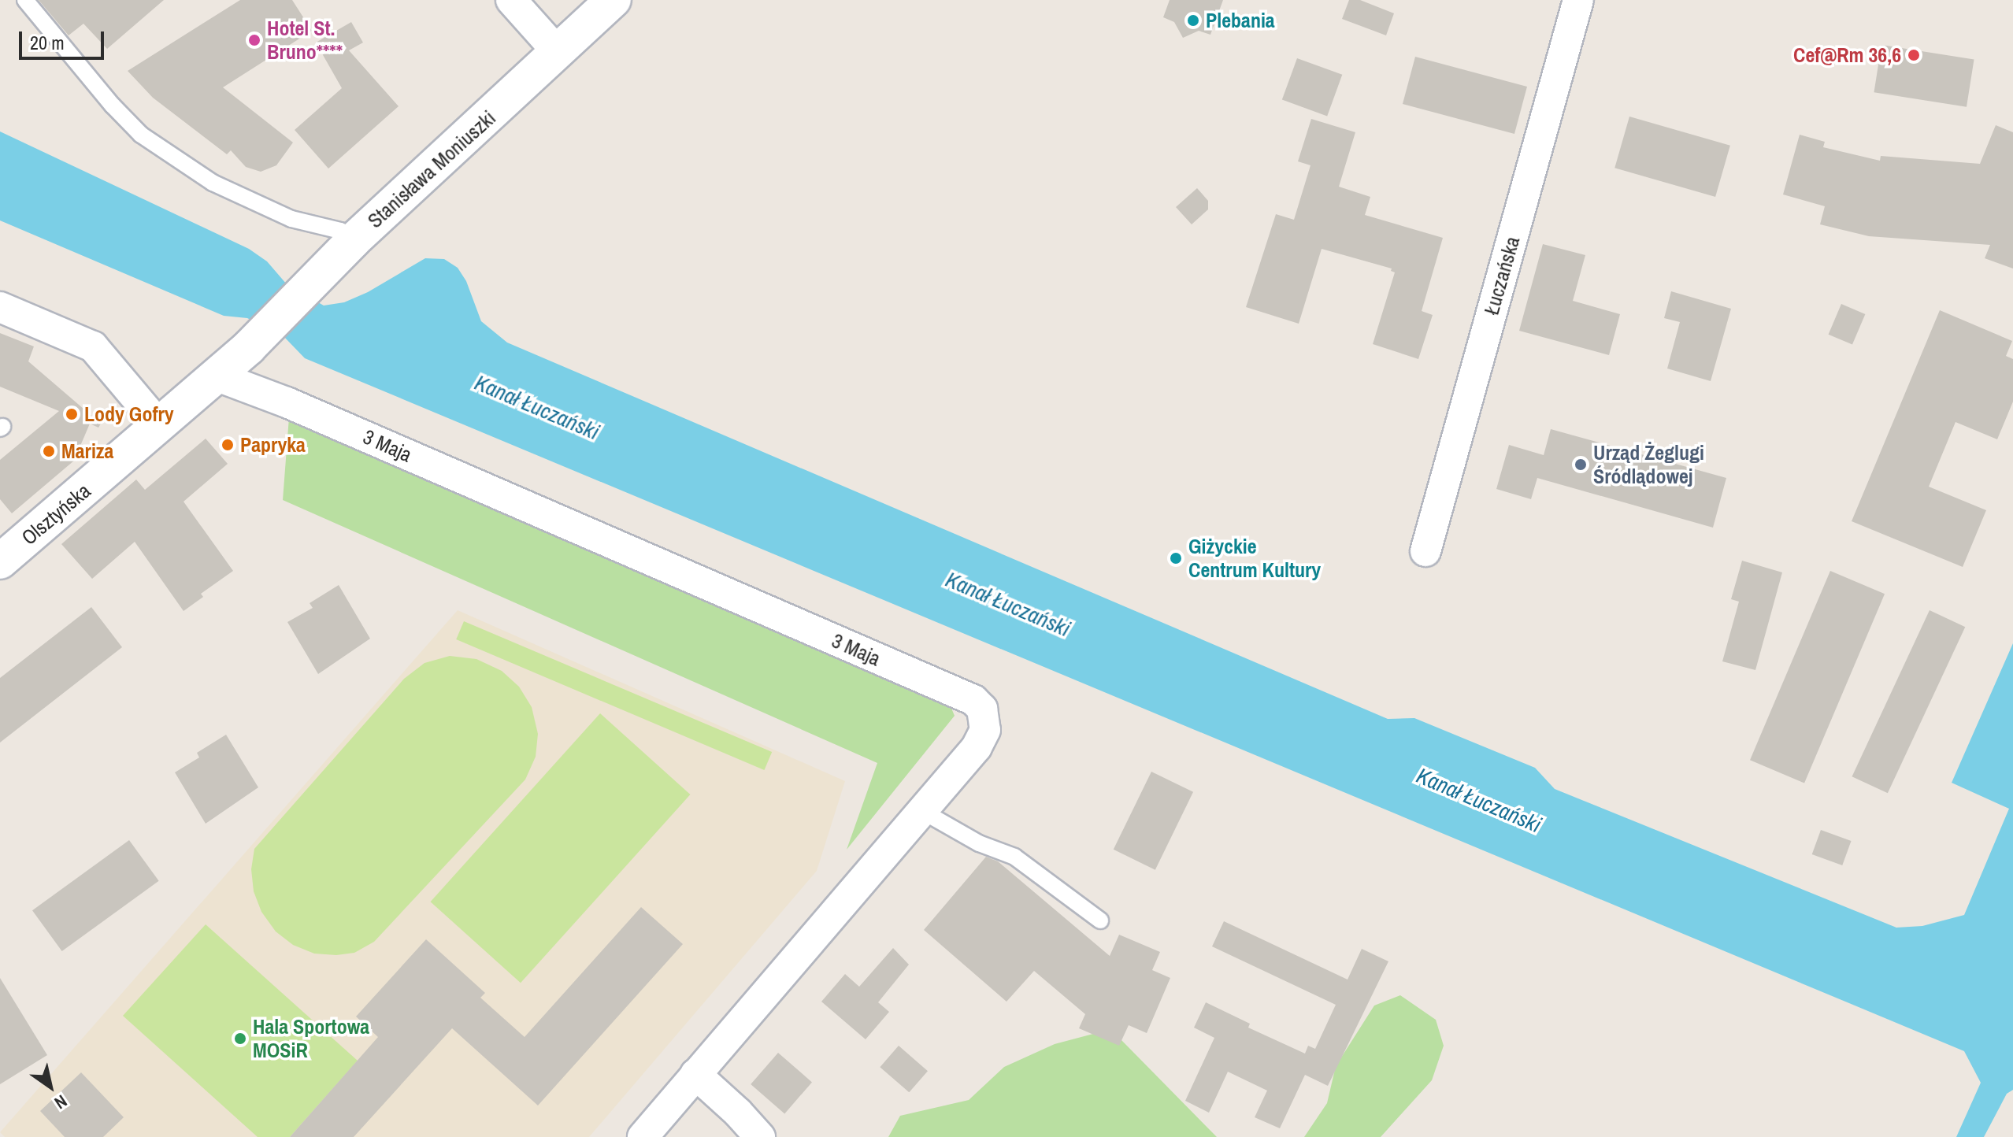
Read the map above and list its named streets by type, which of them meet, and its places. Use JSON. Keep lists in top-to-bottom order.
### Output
{
  "streets": {
    "street": [
      "Stanisława Moniuszki",
      "Łuczańska",
      "3 Maja",
      "Olsztyńska"
    ]
  },
  "crossings": [
    ["Stanisława Moniuszki", "Olsztyńska"],
    ["3 Maja", "Olsztyńska"]
  ],
  "water": ["Kanał Łuczański"],
  "places": [
    "Plebania",
    "Hotel St. Bruno****",
    "Cef@Rm 36,6",
    "Lody Gofry",
    "Papryka",
    "Mariza",
    "Urząd Żeglugi Śródlądowej",
    "Giżyckie Centrum Kultury",
    "Hala Sportowa MOSiR"
  ],
  "scale_bar": "20 m",
  "north": "bottom right"
}
